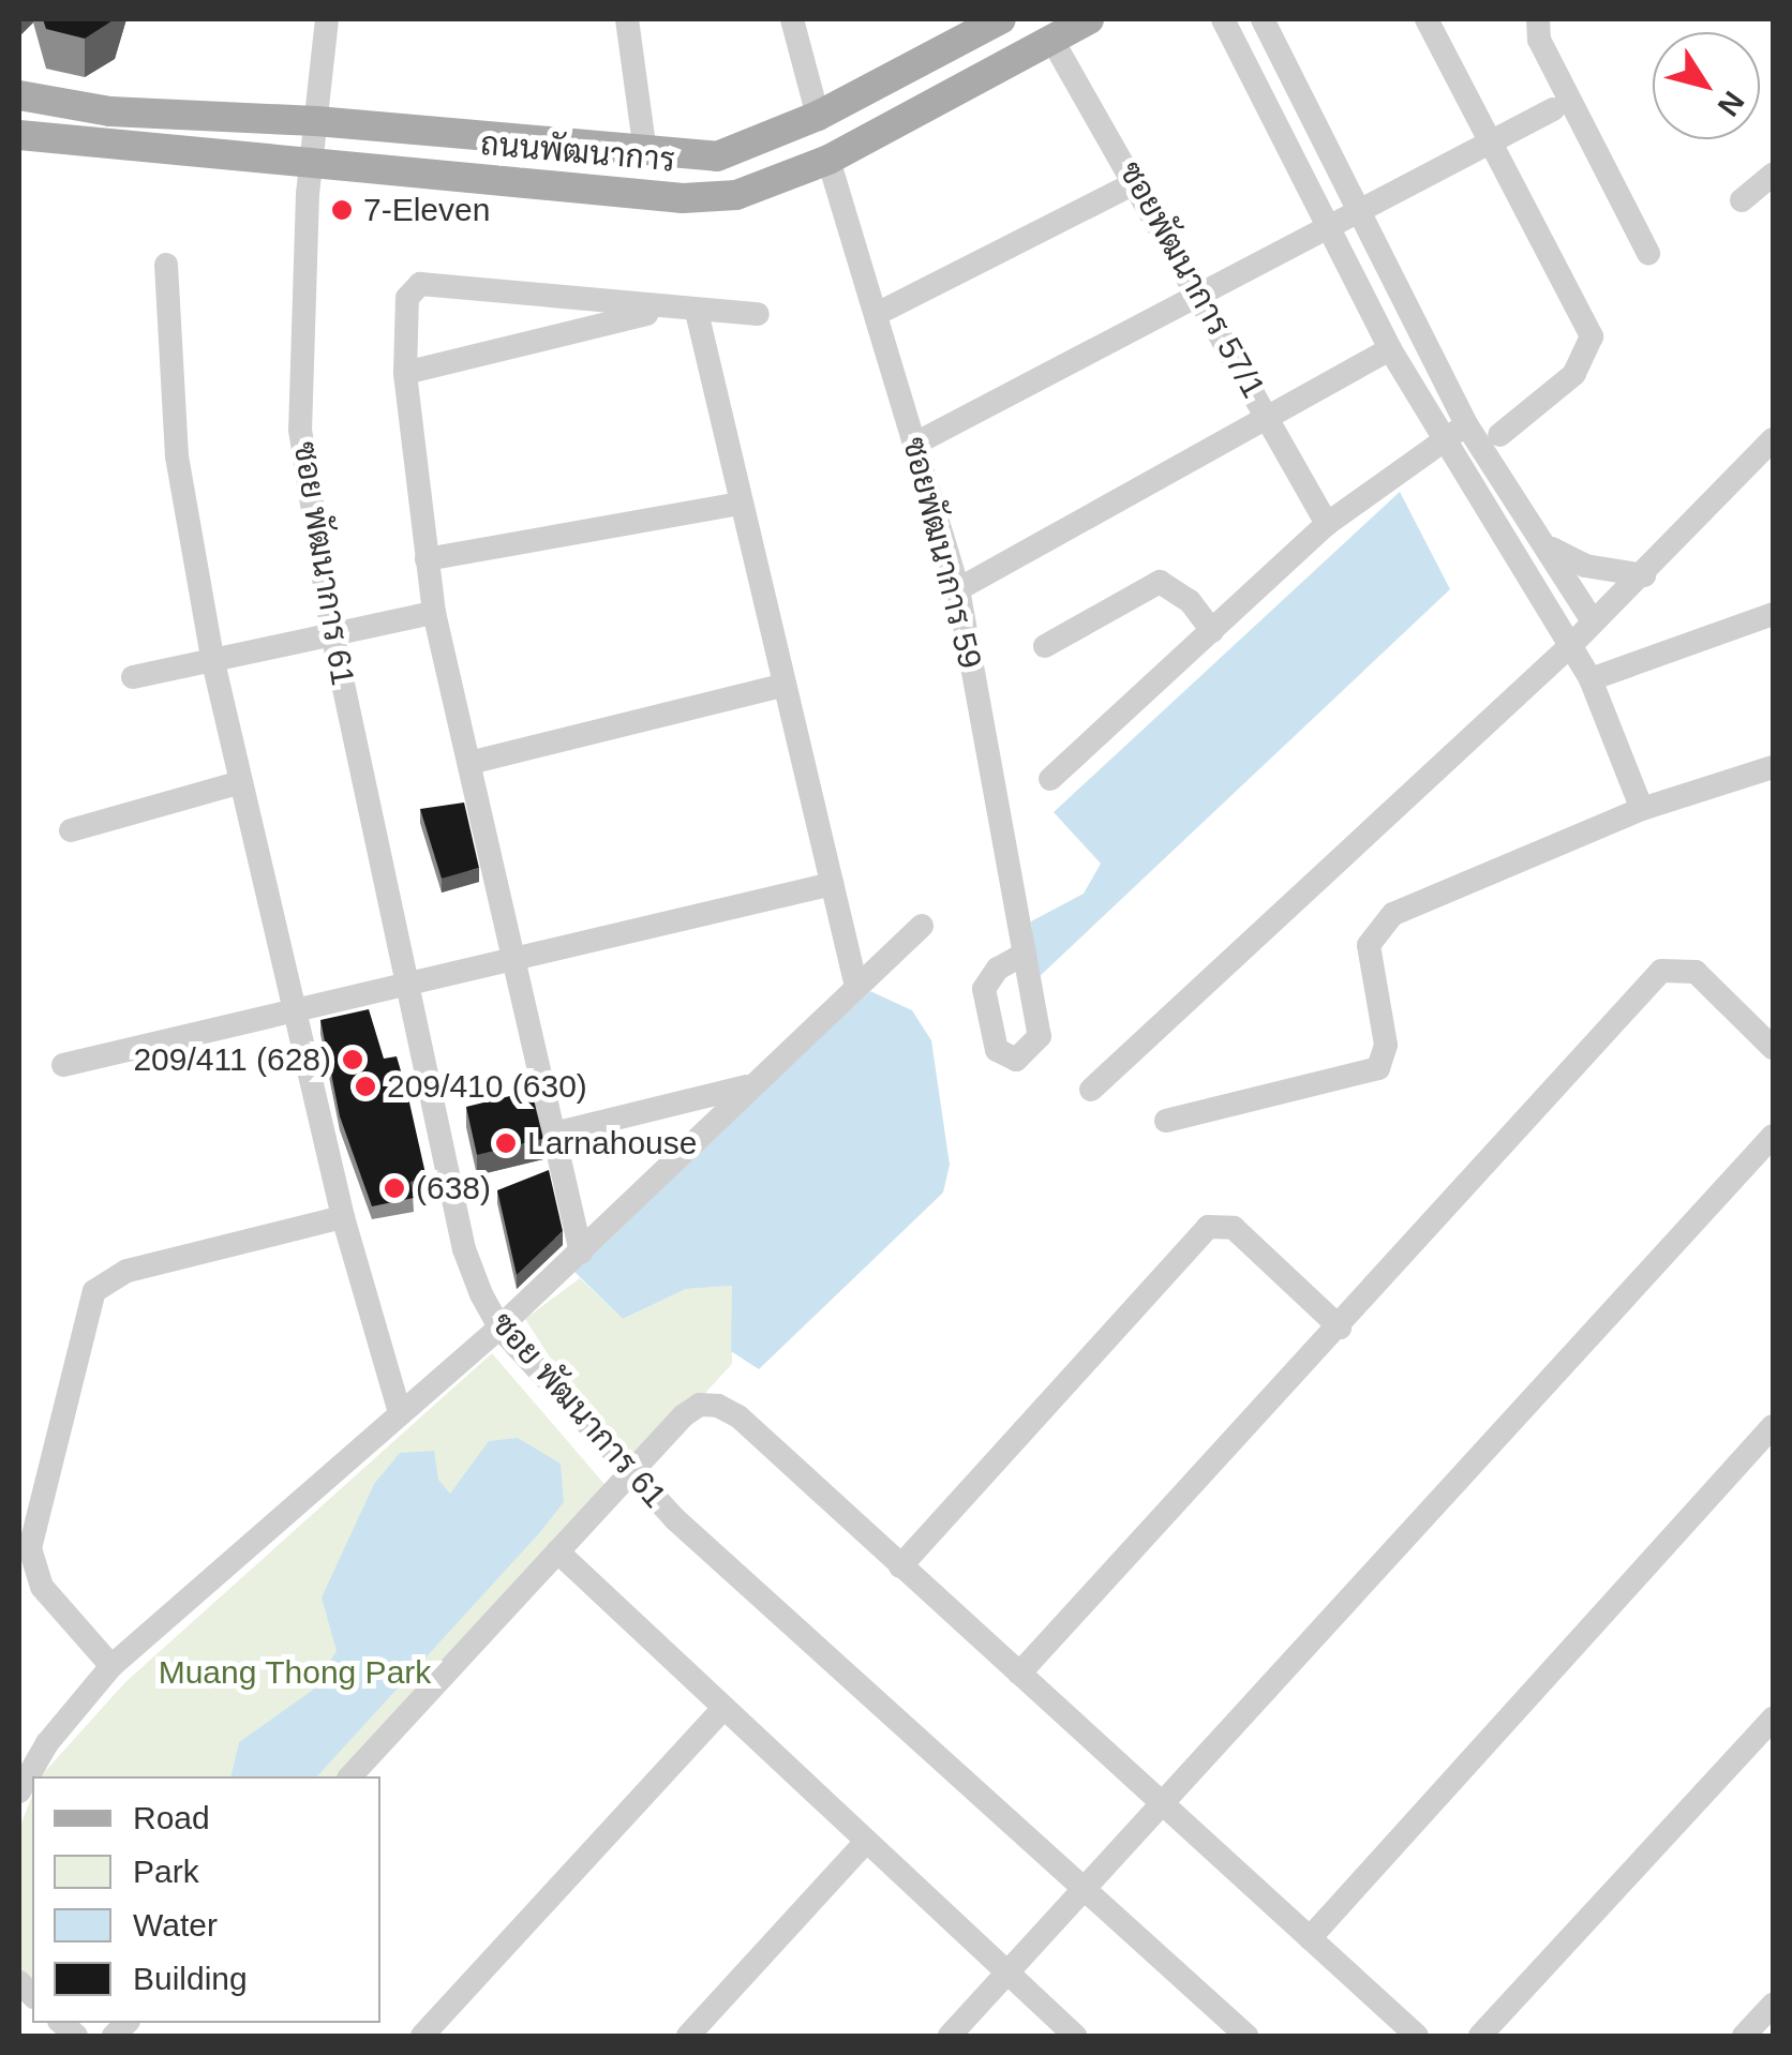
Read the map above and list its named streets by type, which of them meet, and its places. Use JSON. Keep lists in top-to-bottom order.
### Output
{
  "streets": {
    "main road": ["ถนนพัฒนาการ"],
    "street": ["ซอยพัฒนาการ 57/1", "ซอยพัฒนาการ 59", "ซอย พัฒนาการ 61"]
  },
  "crossings": [
    ["ถนนพัฒนาการ", "ซอยพัฒนาการ 57/1"],
    ["ถนนพัฒนาการ", "ซอยพัฒนาการ 59"],
    ["ถนนพัฒนาการ", "ซอย พัฒนาการ 61"]
  ],
  "parks": ["Muang Thong Park"],
  "places": [
    "7-Eleven",
    "209/411 (628)",
    "209/410 (630)",
    "Larnahouse",
    "(638)"
  ],
  "legend": [
    "Road",
    "Park",
    "Water",
    "Building"
  ],
  "north": "bottom right"
}
